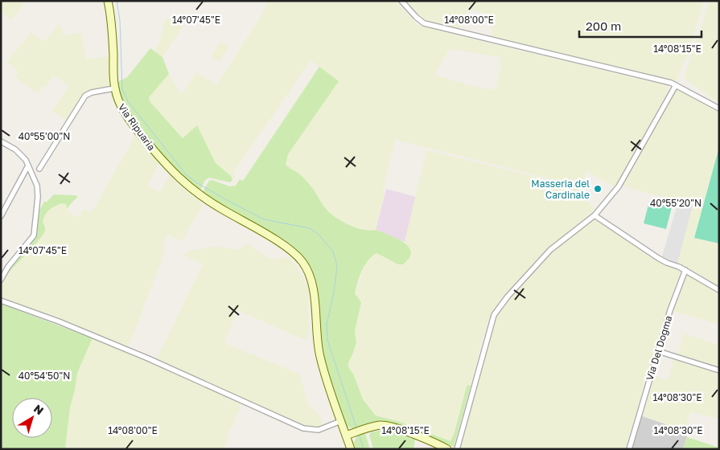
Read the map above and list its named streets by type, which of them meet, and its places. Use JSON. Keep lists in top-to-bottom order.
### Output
{
  "streets": {
    "street": ["Via Ripuaria", "Via Del Dogma"]
  },
  "places": ["Masseria del Cardinale"],
  "scale_bar": "200 m",
  "north": "top right",
  "coordinates": [
    "14°07'45\"E",
    "14°08'00\"E",
    "14°08'15\"E",
    "40°55'00\"N",
    "40°55'20\"N",
    "40°54'50\"N",
    "14°08'30\"E"
  ]
}
